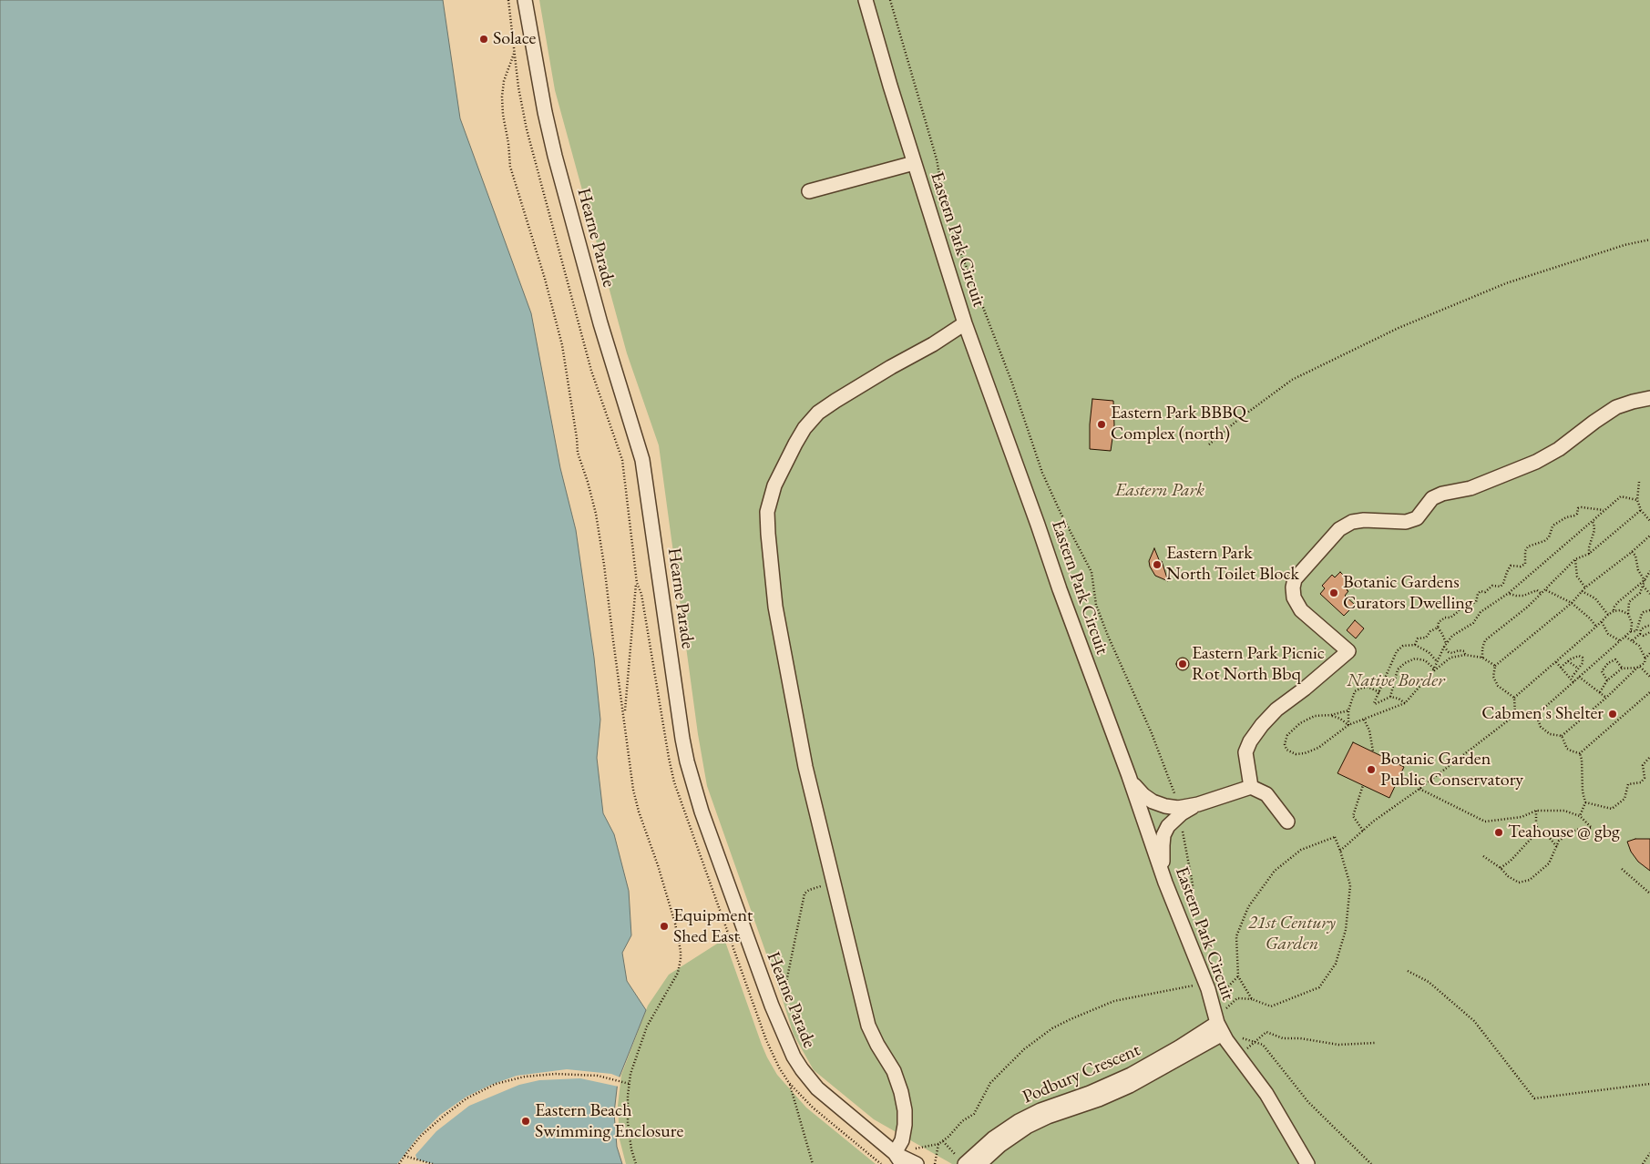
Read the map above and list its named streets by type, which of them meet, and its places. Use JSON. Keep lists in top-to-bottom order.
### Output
{
  "streets": {
    "street": ["Hearne Parade", "Eastern Park Circuit", "Podbury Crescent"]
  },
  "crossings": [
    ["Eastern Park Circuit", "Podbury Crescent"]
  ],
  "parks": ["Eastern Park", "Native Border", "21st Century Garden"],
  "places": [
    "Solace",
    "Eastern Park BBBQ Complex (north)",
    "Eastern Park North Toilet Block",
    "Botanic Gardens Curators Dwelling",
    "Eastern Park Picnic Rot North Bbq",
    "Cabmen's Shelter",
    "Botanic Garden Public Conservatory",
    "Teahouse @ gbg",
    "Equipment Shed East",
    "Eastern Beach Swimming Enclosure"
  ]
}
